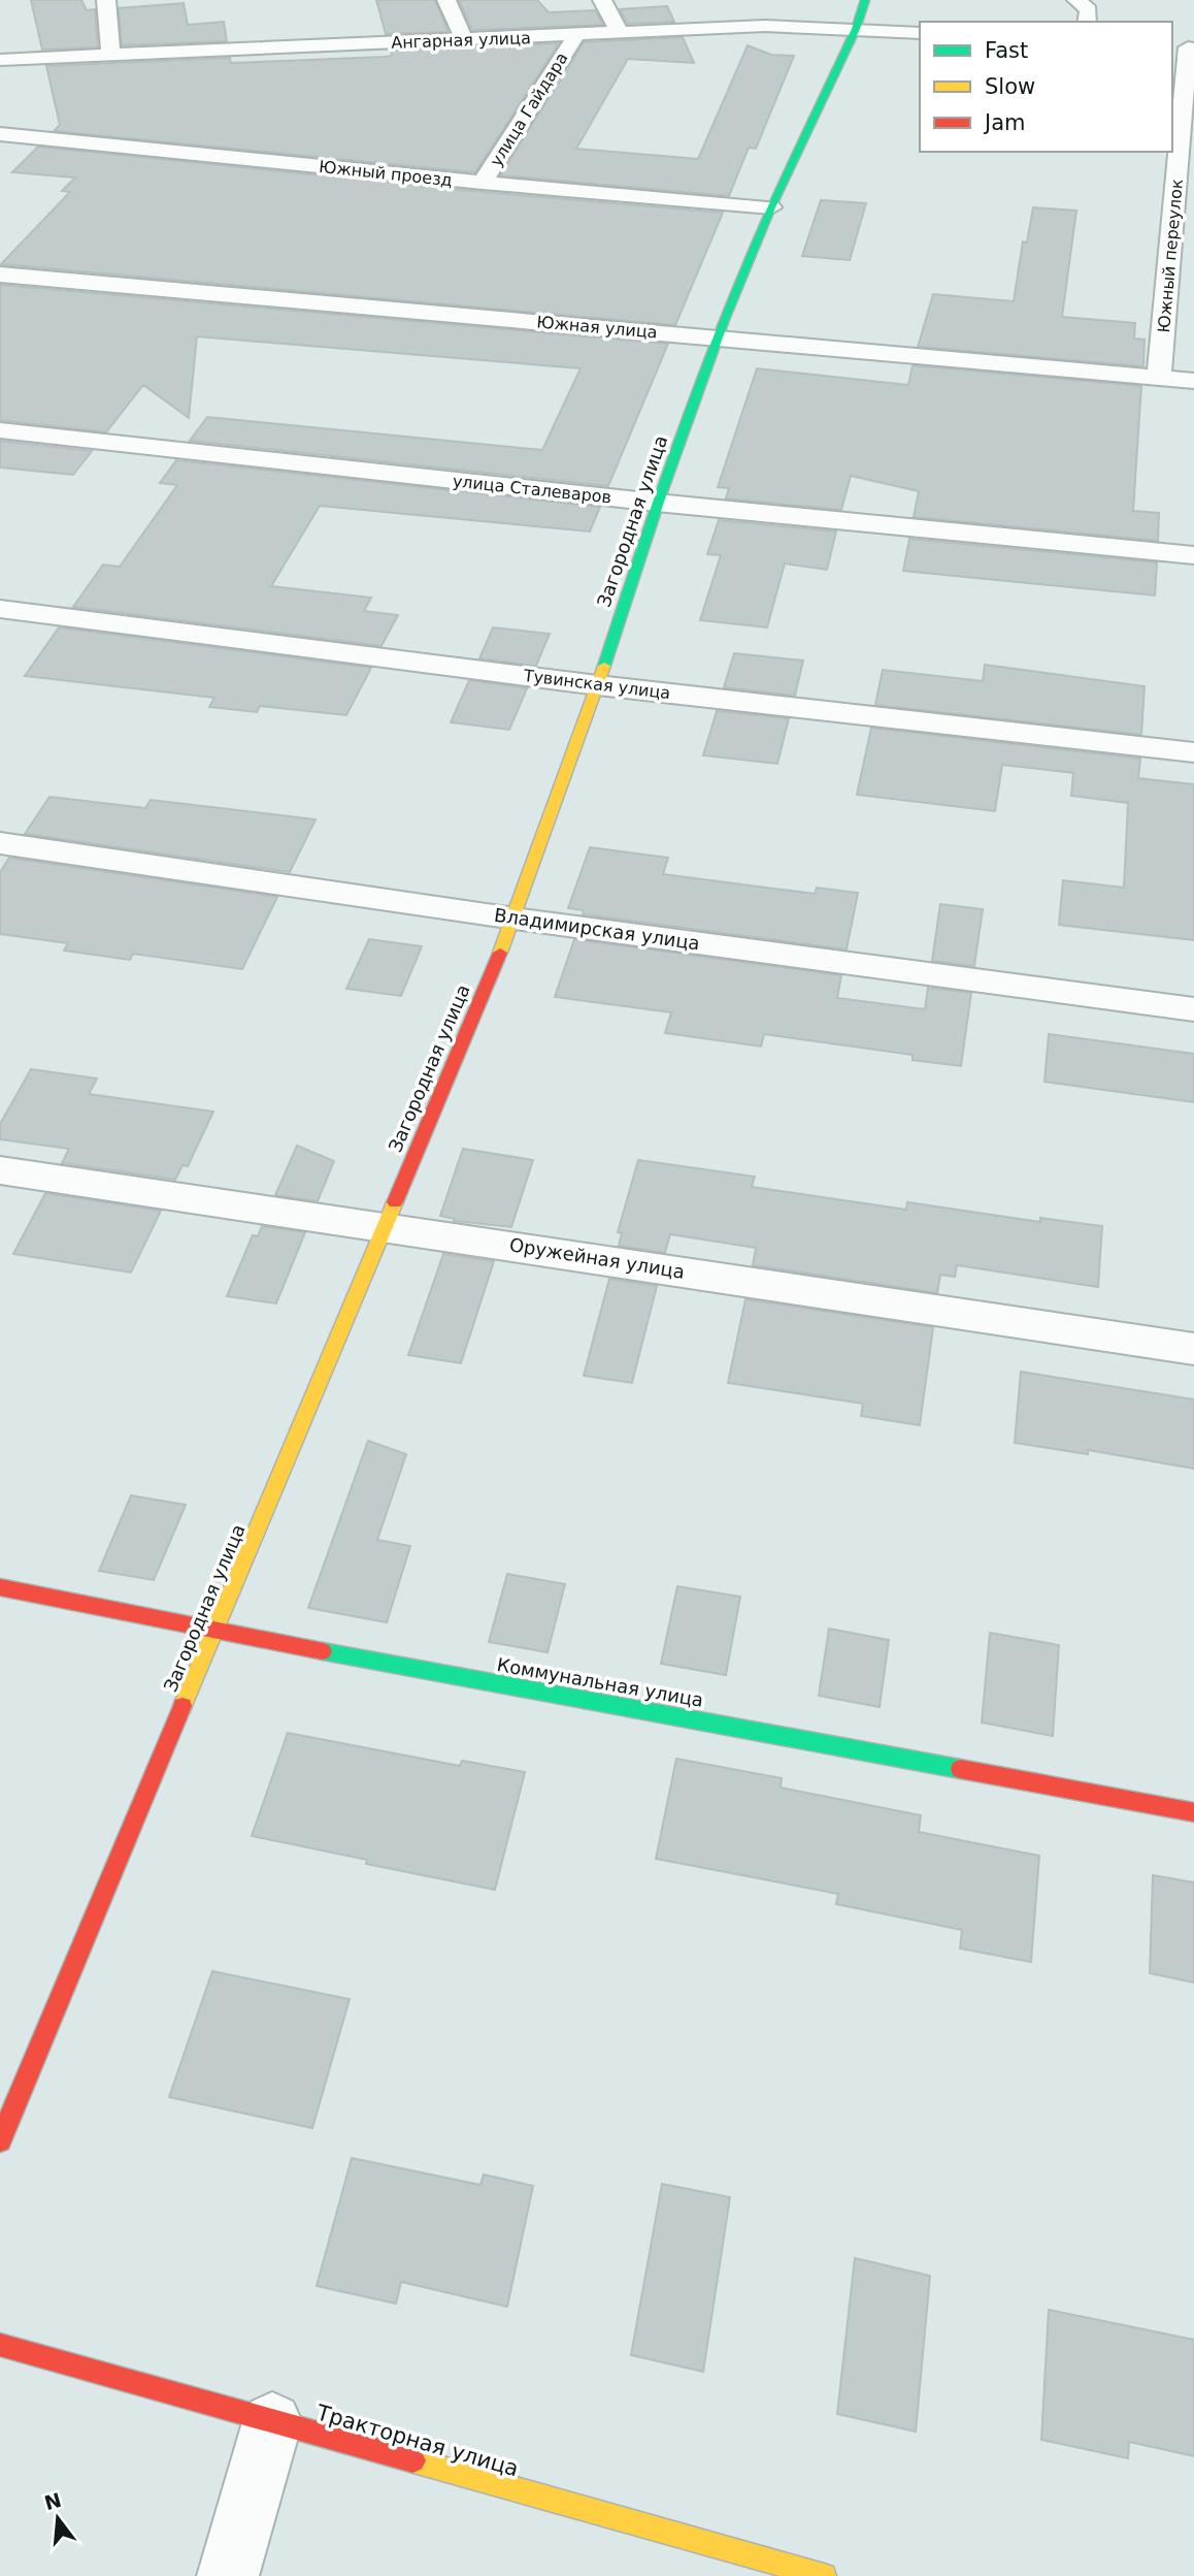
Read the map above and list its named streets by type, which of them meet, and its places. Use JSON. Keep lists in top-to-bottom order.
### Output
{
  "streets": {
    "street": [
      "Ангарная улица",
      "улица Гайдара",
      "Южный проезд",
      "Южный переулок",
      "Южная улица",
      "улица Сталеваров",
      "Загородная улица",
      "Тувинская улица",
      "Владимирская улица",
      "Оружейная улица",
      "Коммунальная улица",
      "Тракторная улица"
    ]
  },
  "crossings": [
    ["Ангарная улица", "улица Гайдара"],
    ["Ангарная улица", "Загородная улица"],
    ["улица Гайдара", "Южный проезд"],
    ["Южный проезд", "Загородная улица"],
    ["Южный переулок", "Южная улица"],
    ["Южная улица", "Загородная улица"],
    ["улица Сталеваров", "Загородная улица"],
    ["Загородная улица", "Тувинская улица"],
    ["Загородная улица", "Владимирская улица"],
    ["Загородная улица", "Оружейная улица"],
    ["Загородная улица", "Коммунальная улица"]
  ],
  "legend": ["Fast", "Slow", "Jam"],
  "north": "top"
}
